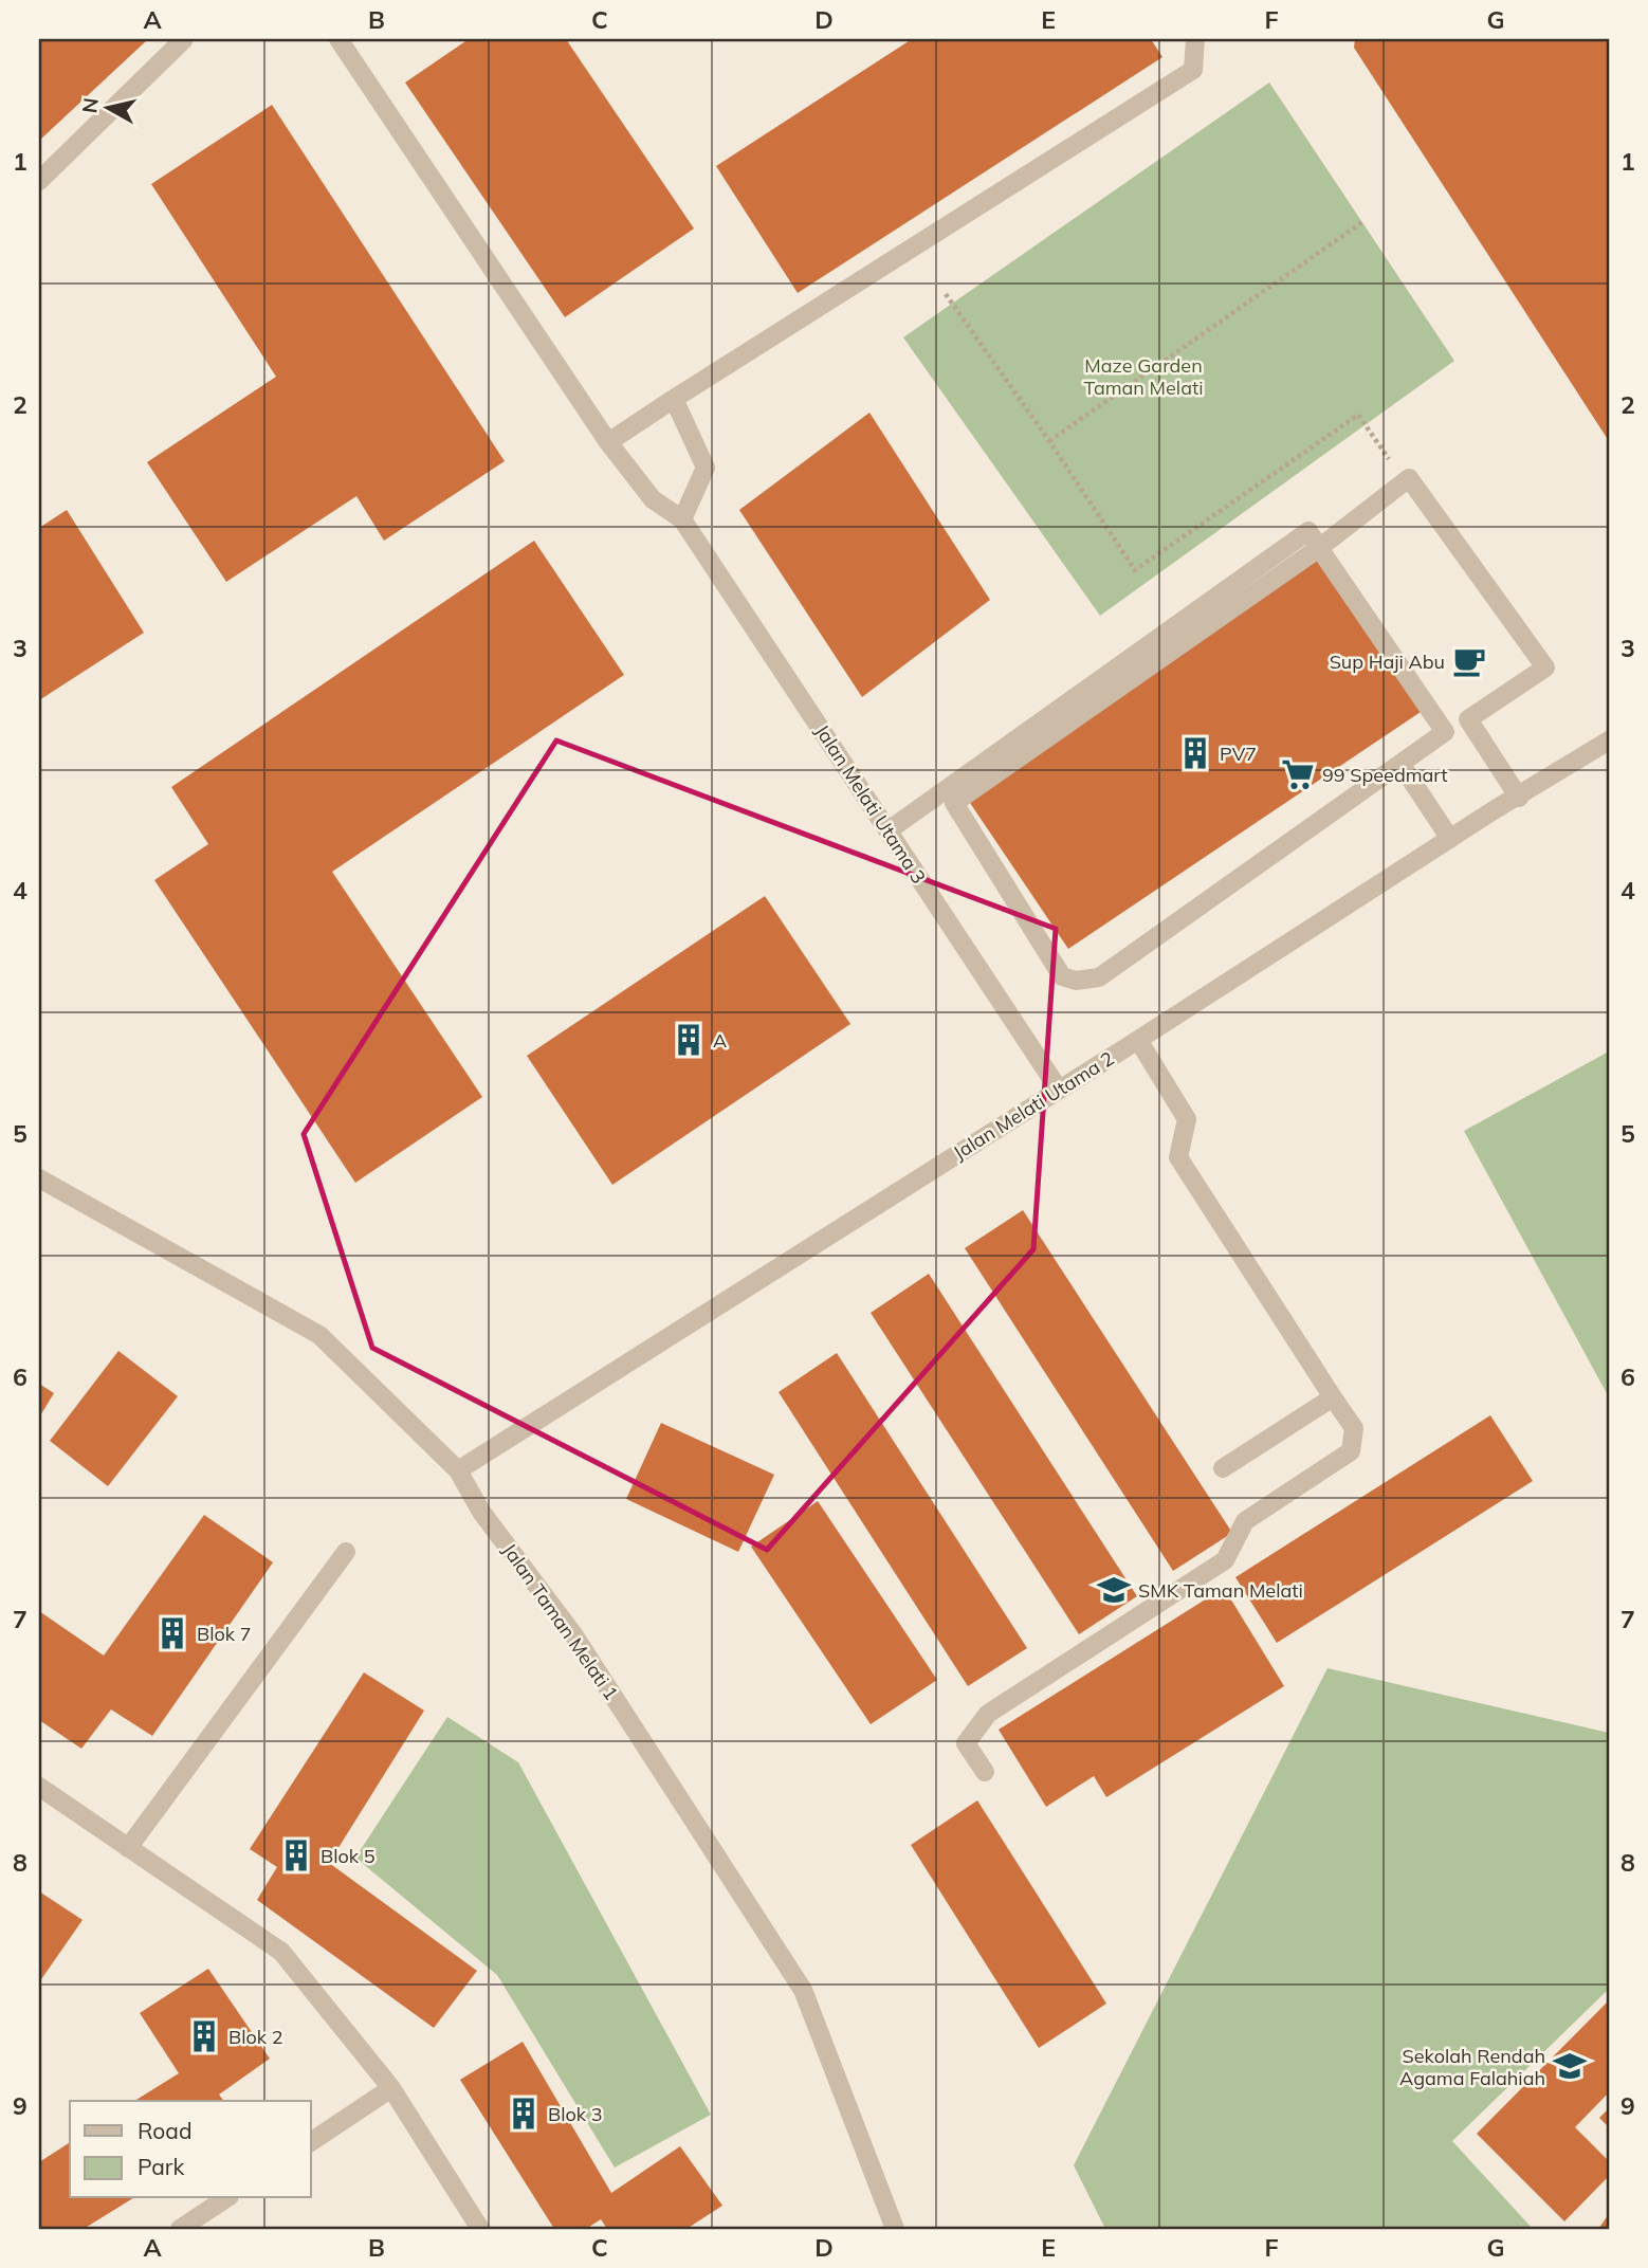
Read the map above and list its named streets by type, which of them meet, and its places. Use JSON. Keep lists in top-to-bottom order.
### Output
{
  "streets": {
    "street": ["Jalan Melati Utama 3", "Jalan Melati Utama 2", "Jalan Taman Melati 1"]
  },
  "crossings": [
    ["Jalan Melati Utama 3", "Jalan Melati Utama 2"],
    ["Jalan Melati Utama 2", "Jalan Taman Melati 1"]
  ],
  "parks": ["Maze Garden Taman Melati"],
  "places": {
    "cafe": ["Sup Haji Abu"],
    "building": [
      "PV7",
      "A",
      "Blok 7",
      "Blok 5",
      "Blok 2",
      "Blok 3"
    ],
    "supermarket": ["99 Speedmart"],
    "school or university": ["SMK Taman Melati", "Sekolah Rendah Agama Falahiah"]
  },
  "legend": ["Road", "Park"],
  "north": "left",
  "grid": {
    "columns": [
      "A",
      "B",
      "C",
      "D",
      "E",
      "F",
      "G"
    ],
    "rows": [
      "1",
      "2",
      "3",
      "4",
      "5",
      "6",
      "7",
      "8",
      "9"
    ]
  }
}
